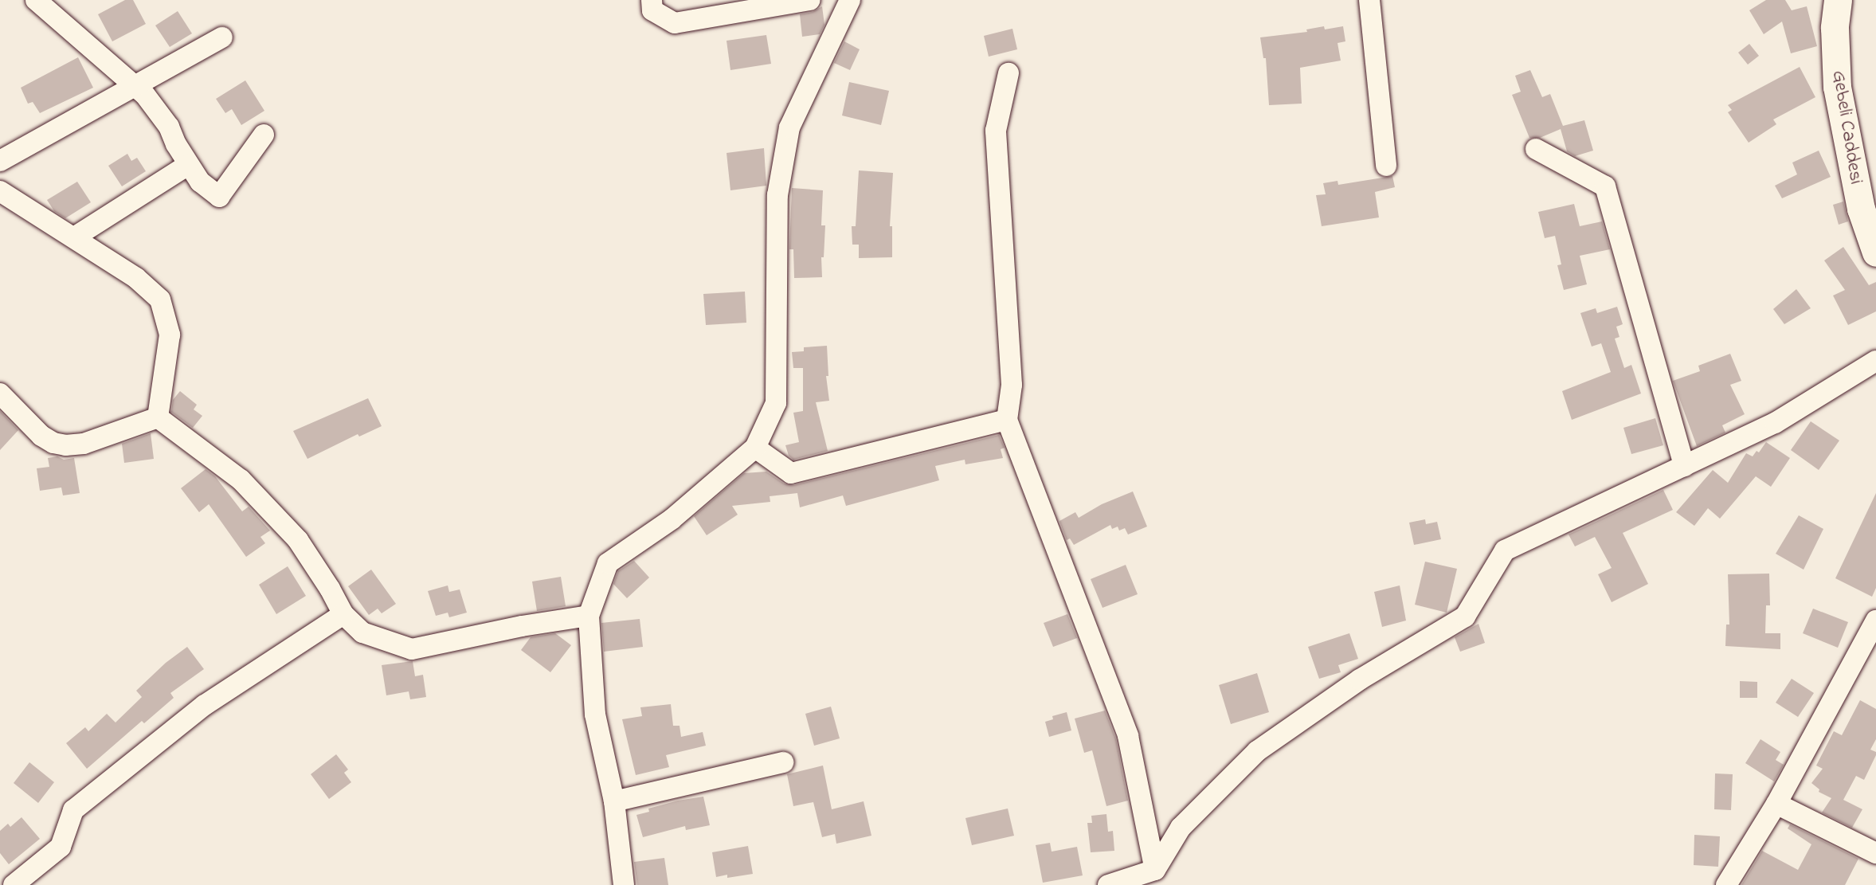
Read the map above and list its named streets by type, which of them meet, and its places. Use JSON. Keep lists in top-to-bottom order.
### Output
{
  "streets": {
    "main road": ["Gebeli Caddesi"]
  }
}
